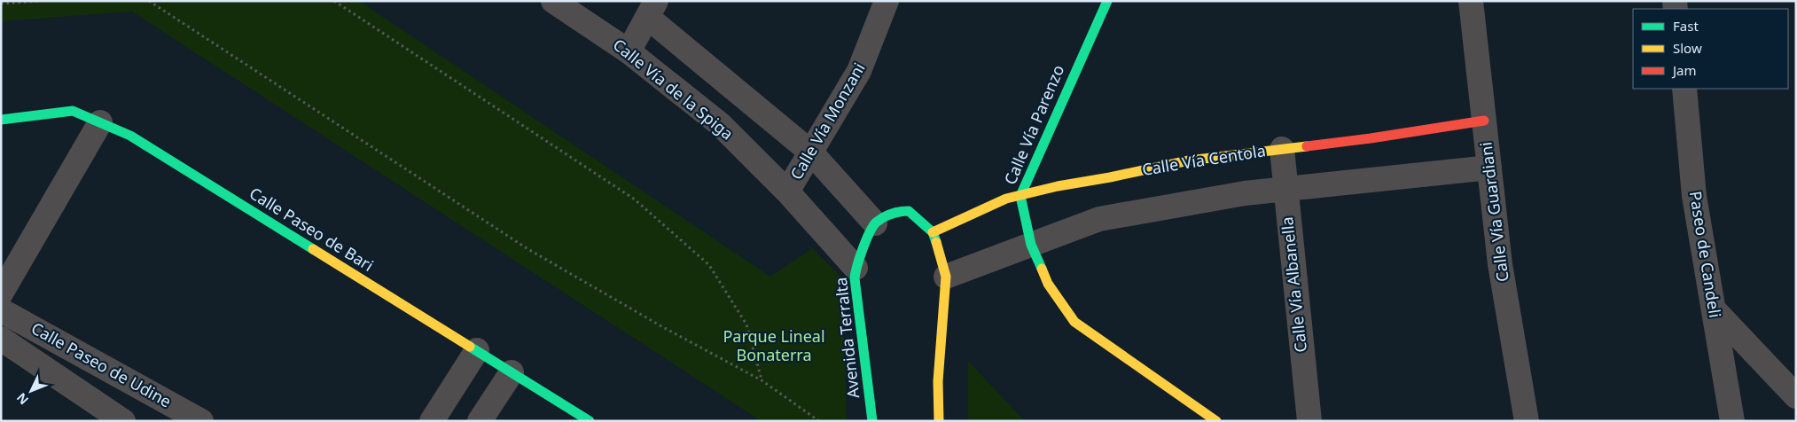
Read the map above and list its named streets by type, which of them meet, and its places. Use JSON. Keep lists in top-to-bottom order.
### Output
{
  "streets": {
    "street": [
      "Calle Vía de la Spiga",
      "Calle Vía Monzani",
      "Calle Vía Parenzo",
      "Calle Vía Centola",
      "Calle Vía Guardiani",
      "Calle Paseo de Bari",
      "Paseo de Candeli",
      "Calle Vía Albanella",
      "Avenida Terralta",
      "Calle Paseo de Udine"
    ]
  },
  "crossings": [
    ["Calle Vía de la Spiga", "Calle Vía Monzani"],
    ["Calle Vía de la Spiga", "Avenida Terralta"],
    ["Calle Vía Parenzo", "Calle Vía Centola"],
    ["Calle Vía Centola", "Calle Vía Guardiani"],
    ["Calle Vía Centola", "Calle Vía Albanella"]
  ],
  "parks": ["Parque Lineal Bonaterra"],
  "legend": ["Fast", "Slow", "Jam"],
  "north": "bottom left"
}
